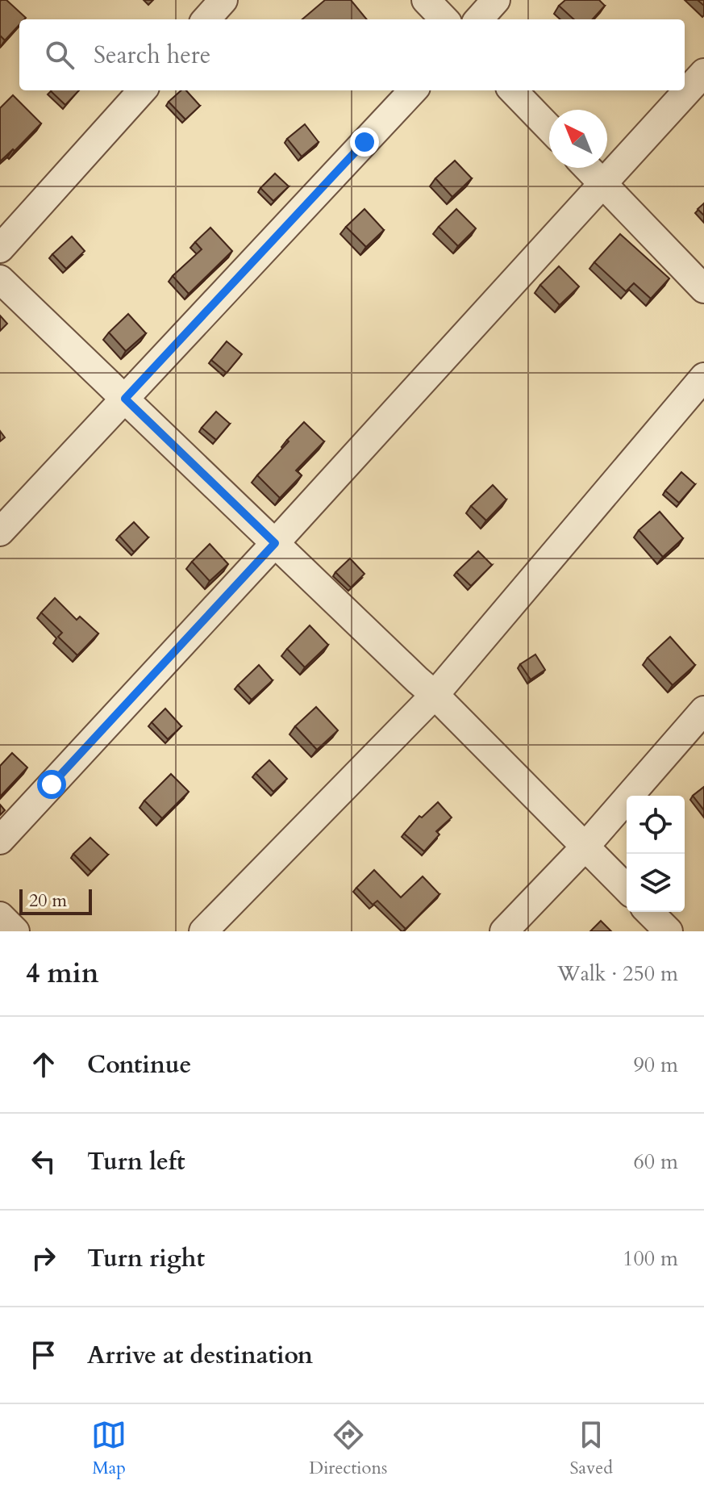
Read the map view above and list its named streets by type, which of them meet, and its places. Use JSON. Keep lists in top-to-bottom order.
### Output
{
  "scale_bar": "20 m",
  "north": "top left",
  "page": {
    "search": "Search here",
    "scale": "20 m",
    "heading": ["4 min", "Walk · 250 m"],
    "list": [
      ["Continue", "90 m"],
      ["Turn left", "60 m"],
      ["Turn right", "100 m"],
      "Arrive at destination"
    ],
    "nav": ["Map", "Directions", "Saved"]
  }
}
